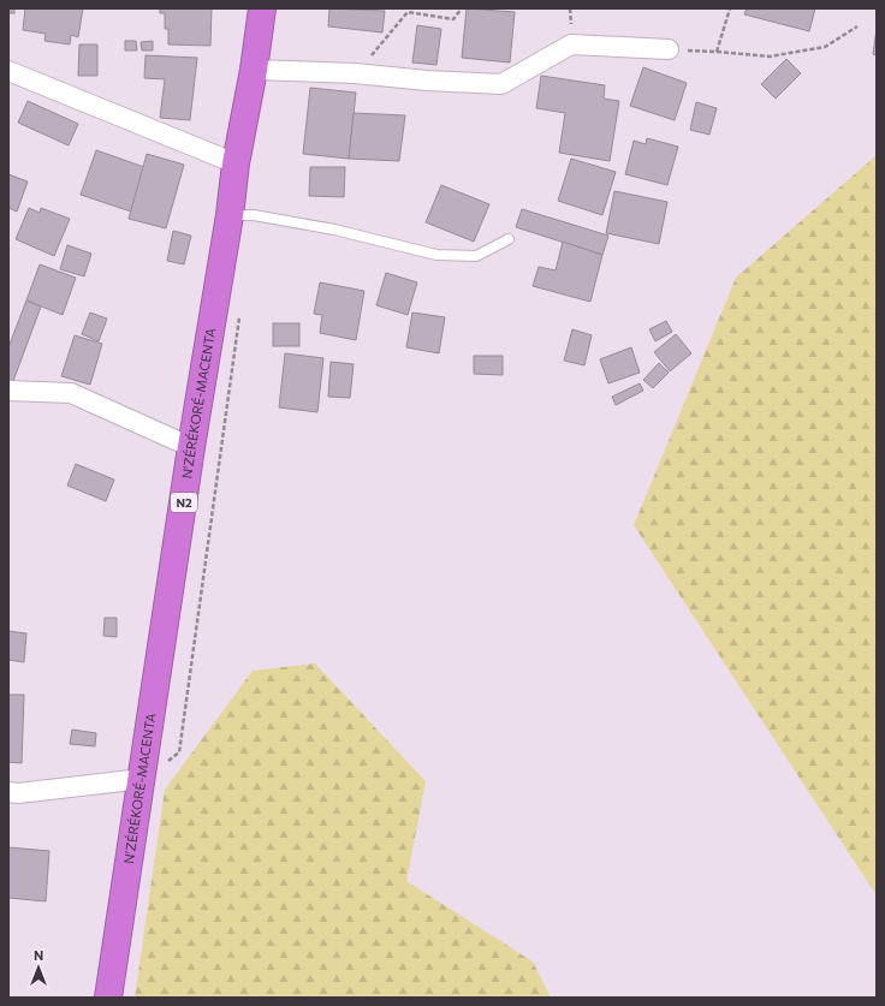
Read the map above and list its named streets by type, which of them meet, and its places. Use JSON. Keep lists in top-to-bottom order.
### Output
{
  "streets": {
    "highway": ["N'ZÉRÉKORÉ-MACENTA", "N2"]
  },
  "north": "top"
}
